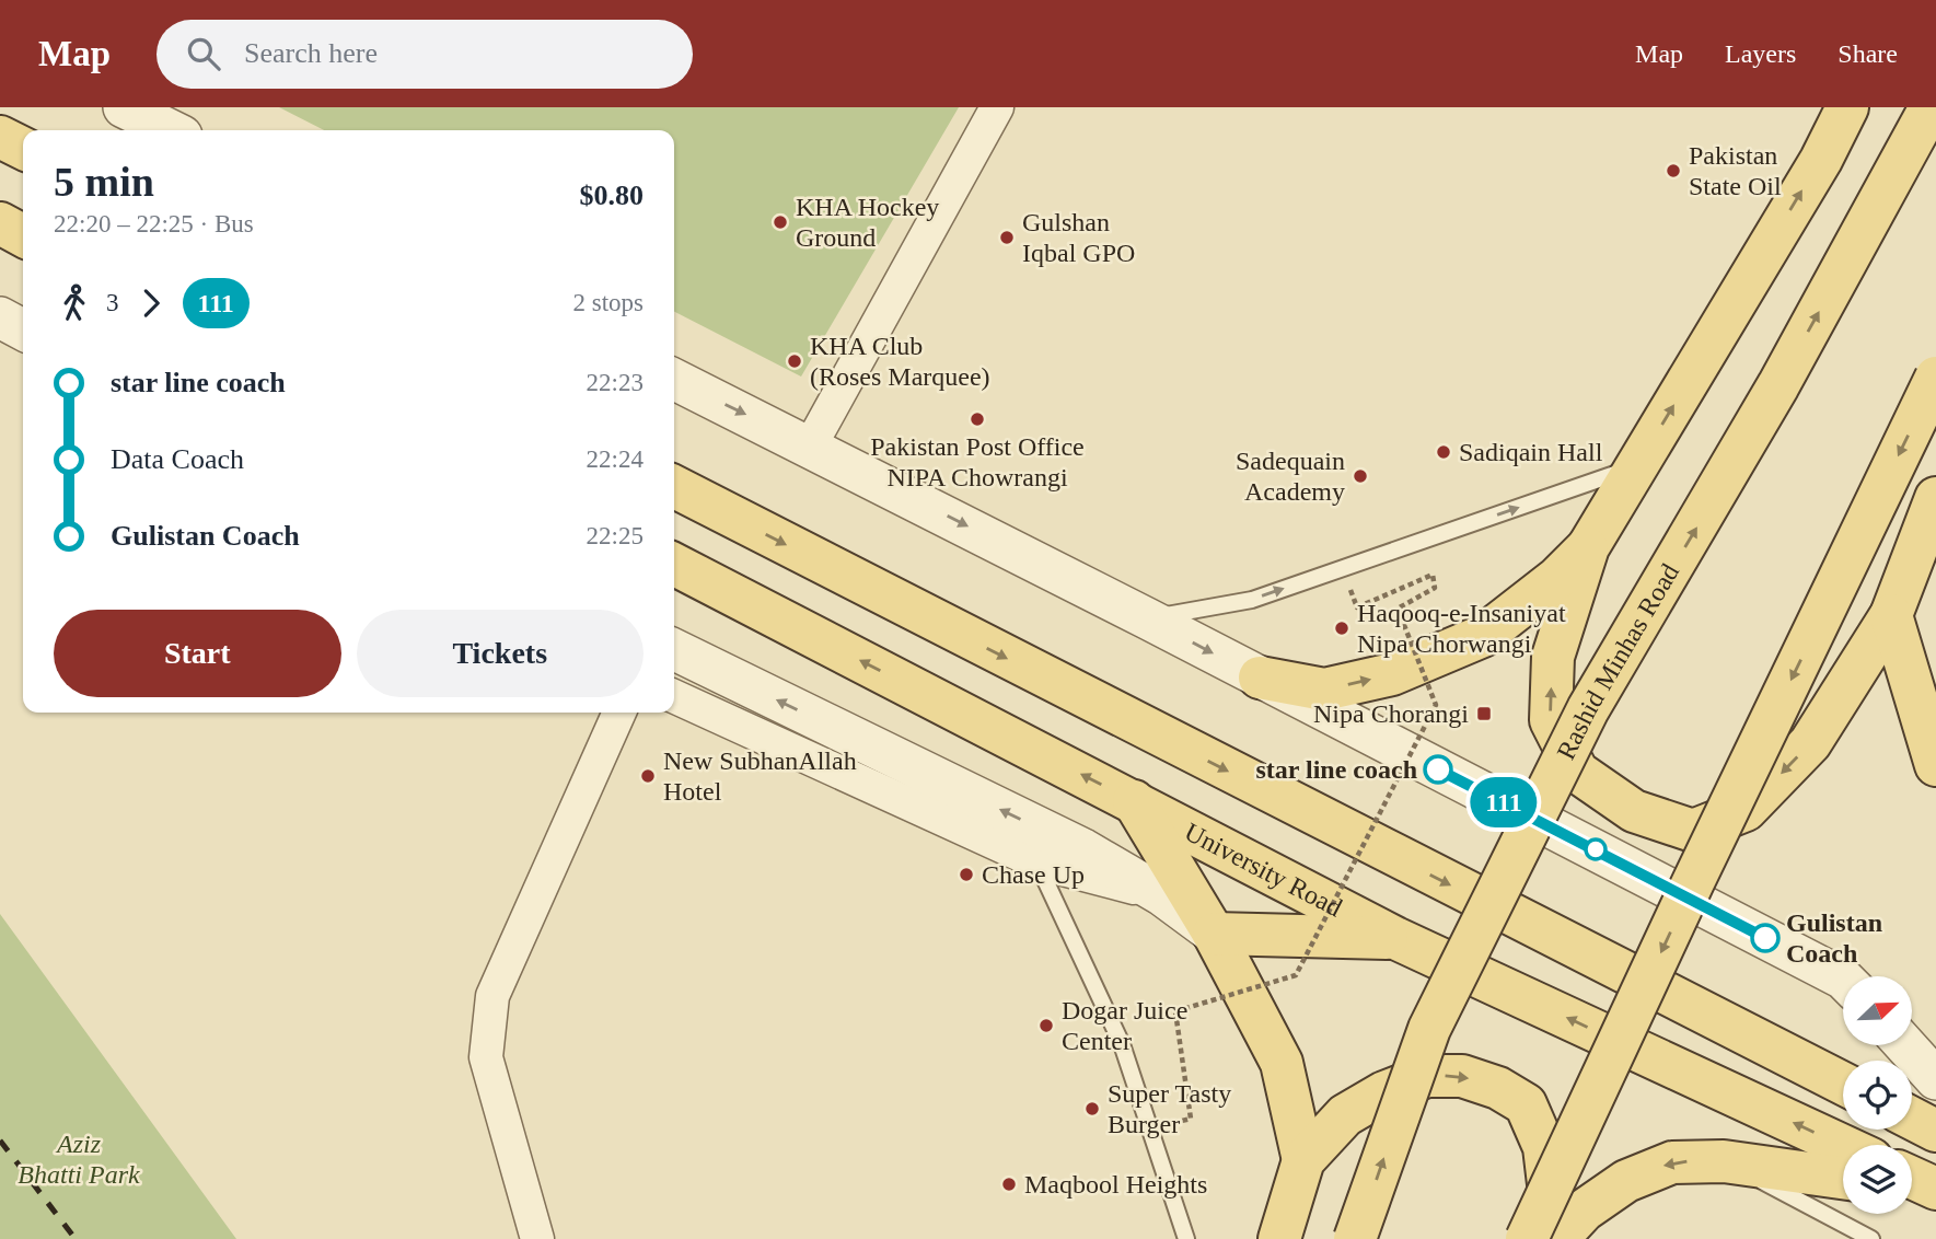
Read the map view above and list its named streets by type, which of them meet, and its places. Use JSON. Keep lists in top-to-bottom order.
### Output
{
  "streets": {
    "main road": ["Rashid Minhas Road", "University Road"]
  },
  "parks": ["Aziz Bhatti Park"],
  "places": {
    "other": [
      "Pakistan State Oil",
      "KHA Hockey Ground",
      "Gulshan Iqbal GPO",
      "KHA Club (Roses Marquee)",
      "Pakistan Post Office NIPA Chowrangi",
      "Sadiqain Hall",
      "Sadequain Academy",
      "Haqooq-e-Insaniyat Nipa Chorwangi",
      "star line coach",
      "New SubhanAllah Hotel",
      "Chase Up",
      "Gulistan Coach",
      "Dogar Juice Center",
      "Super Tasty Burger",
      "Maqbool Heights"
    ],
    "transit": ["Nipa Chorangi"]
  },
  "lines": ["bus line 111"],
  "north": "top right",
  "page": {
    "header": "Map",
    "search": "Search here",
    "nav": ["Map", "Layers", "Share"],
    "on_map": "111",
    "heading": ["5 min", "22:20 – 22:25 · Bus", "$0.80"],
    "legs": ["3", "111", "2 stops"],
    "list": [
      {
        "name": "star line coach",
        "value": "22:23"
      },
      {
        "name": "Data Coach",
        "value": "22:24"
      },
      {
        "name": "Gulistan Coach",
        "value": "22:25"
      }
    ],
    "buttons": ["Start", "Tickets"]
  }
}
